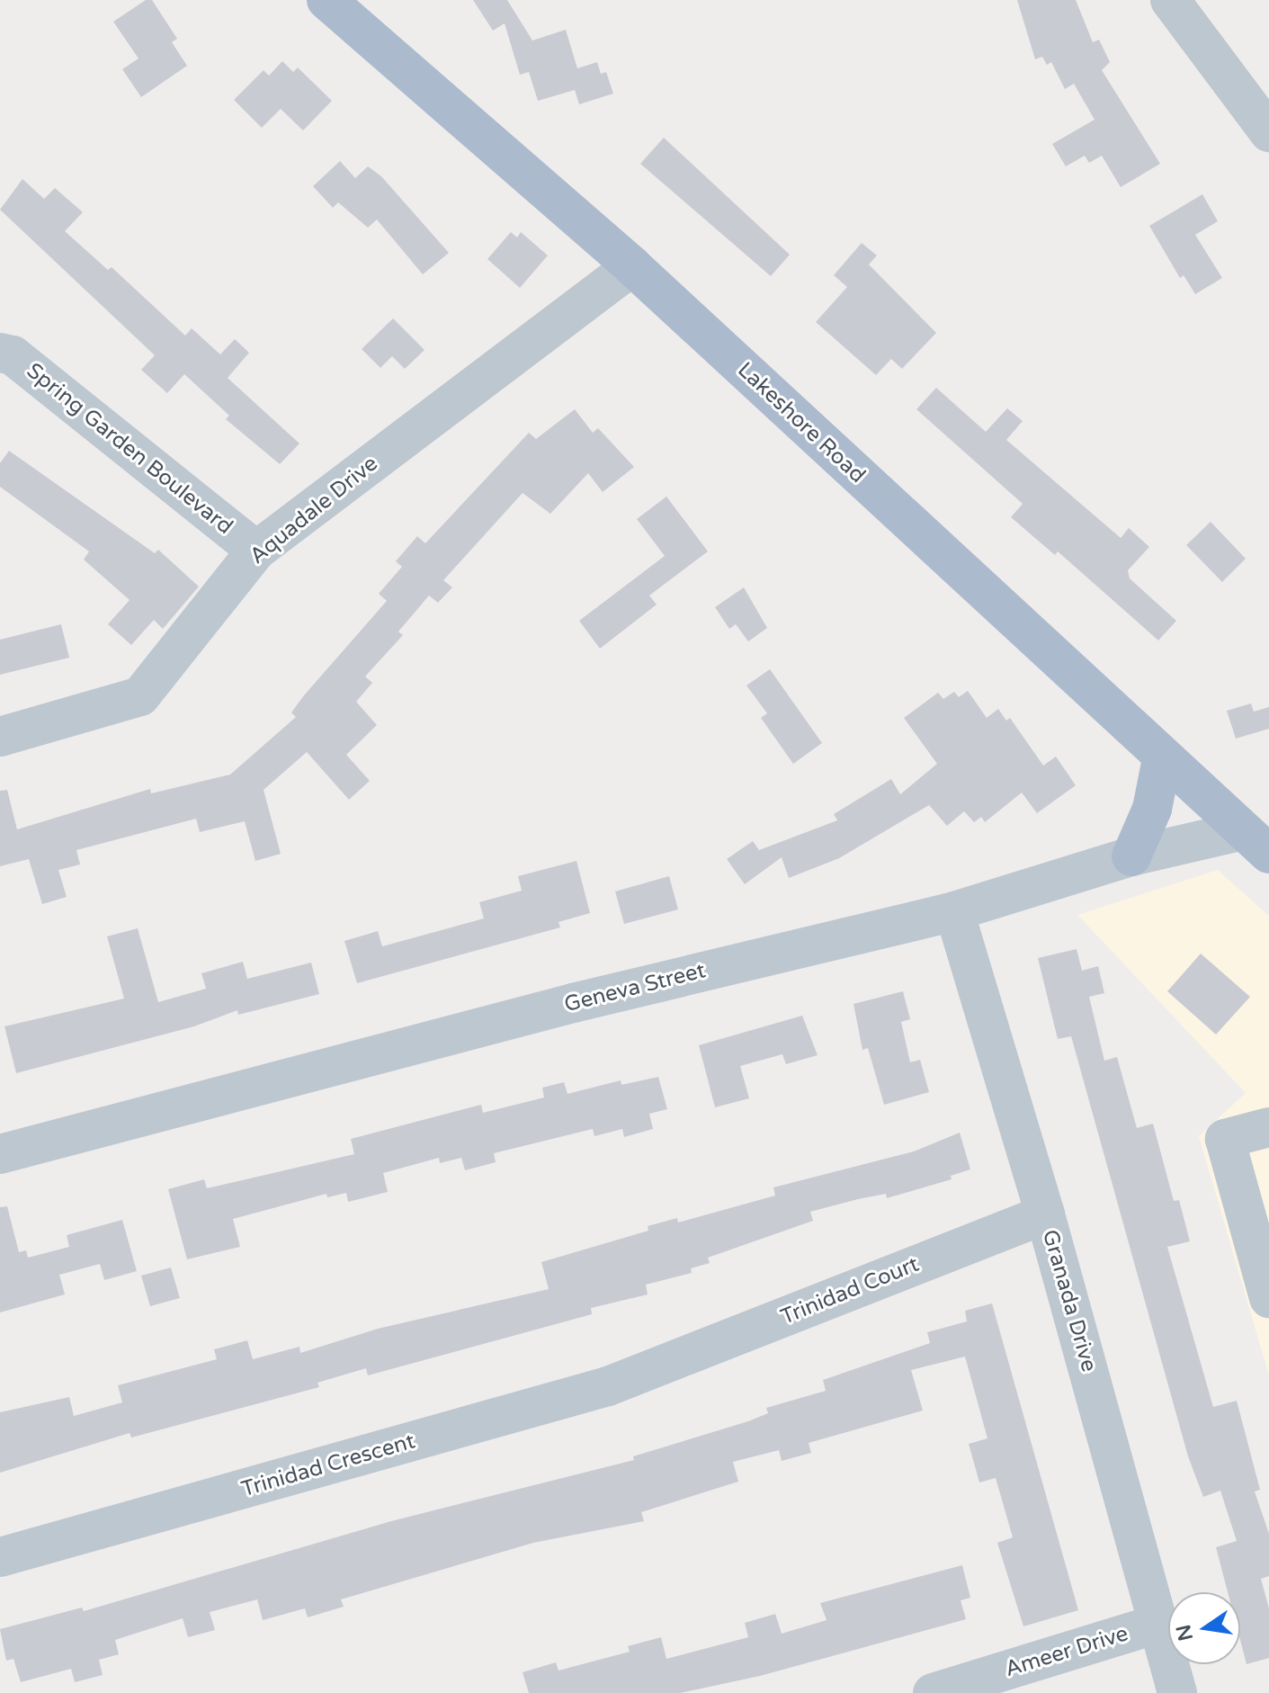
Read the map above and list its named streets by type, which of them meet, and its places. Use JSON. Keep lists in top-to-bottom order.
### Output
{
  "streets": {
    "main road": ["Lakeshore Road"],
    "street": [
      "Spring Garden Boulevard",
      "Aquadale Drive",
      "Geneva Street",
      "Trinidad Court",
      "Granada Drive",
      "Trinidad Crescent",
      "Ameer Drive"
    ]
  },
  "crossings": [
    ["Lakeshore Road", "Aquadale Drive"],
    ["Lakeshore Road", "Geneva Street"],
    ["Spring Garden Boulevard", "Aquadale Drive"],
    ["Geneva Street", "Granada Drive"],
    ["Trinidad Court", "Granada Drive"],
    ["Trinidad Court", "Trinidad Crescent"],
    ["Granada Drive", "Ameer Drive"]
  ],
  "north": "left"
}
